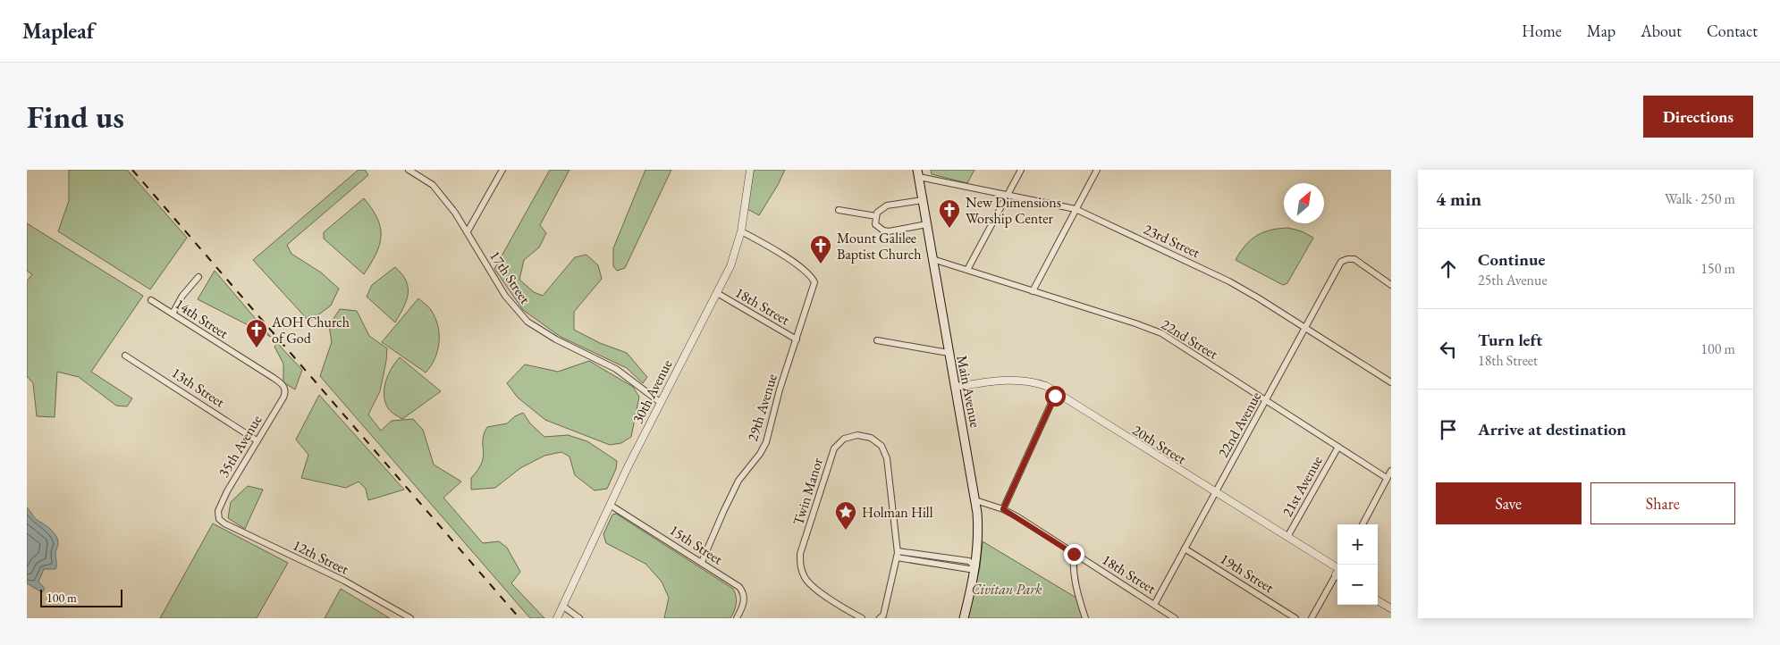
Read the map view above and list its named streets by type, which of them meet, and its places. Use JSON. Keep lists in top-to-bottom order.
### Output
{
  "streets": {
    "main road": ["Main Avenue"],
    "street": [
      "23rd Street",
      "17th Street",
      "18th Street",
      "14th Street",
      "22nd Street",
      "13th Street",
      "30th Avenue",
      "29th Avenue",
      "22nd Avenue",
      "20th Street",
      "35th Avenue",
      "21st Avenue",
      "Twin Manor",
      "15th Street",
      "12th Street",
      "19th Street"
    ]
  },
  "crossings": [
    ["23rd Street", "Main Avenue"],
    ["23rd Street", "22nd Avenue"],
    ["17th Street", "30th Avenue"],
    ["18th Street", "30th Avenue"],
    ["18th Street", "Main Avenue"],
    ["18th Street", "29th Avenue"],
    ["18th Street", "22nd Avenue"],
    ["14th Street", "35th Avenue"],
    ["22nd Street", "Main Avenue"],
    ["22nd Street", "22nd Avenue"],
    ["22nd Street", "21st Avenue"],
    ["13th Street", "35th Avenue"],
    ["30th Avenue", "29th Avenue"],
    ["30th Avenue", "15th Street"],
    ["Main Avenue", "20th Street"],
    ["29th Avenue", "15th Street"],
    ["22nd Avenue", "20th Street"],
    ["22nd Avenue", "19th Street"],
    ["20th Street", "21st Avenue"],
    ["35th Avenue", "12th Street"]
  ],
  "parks": ["Civitan Park"],
  "places": {
    "church": ["New Dimensions Worship Center", "Mount Galilee Baptist Church", "AOH Church of God"],
    "place": ["Holman Hill"]
  },
  "scale_bar": "100 m",
  "north": "top right",
  "page": {
    "header": "Mapleaf",
    "nav": [
      "Home",
      "Map",
      "About",
      "Contact"
    ],
    "buttons": [
      "Directions",
      ["Save", "Share"]
    ],
    "title": "Find us",
    "heading": ["4 min", "Walk · 250 m"],
    "list": [
      ["Continue", "25th Avenue", "150 m"],
      ["Turn left", "18th Street", "100 m"],
      "Arrive at destination"
    ],
    "map_buttons": ["+", "−"],
    "scale": "100 m"
  }
}
